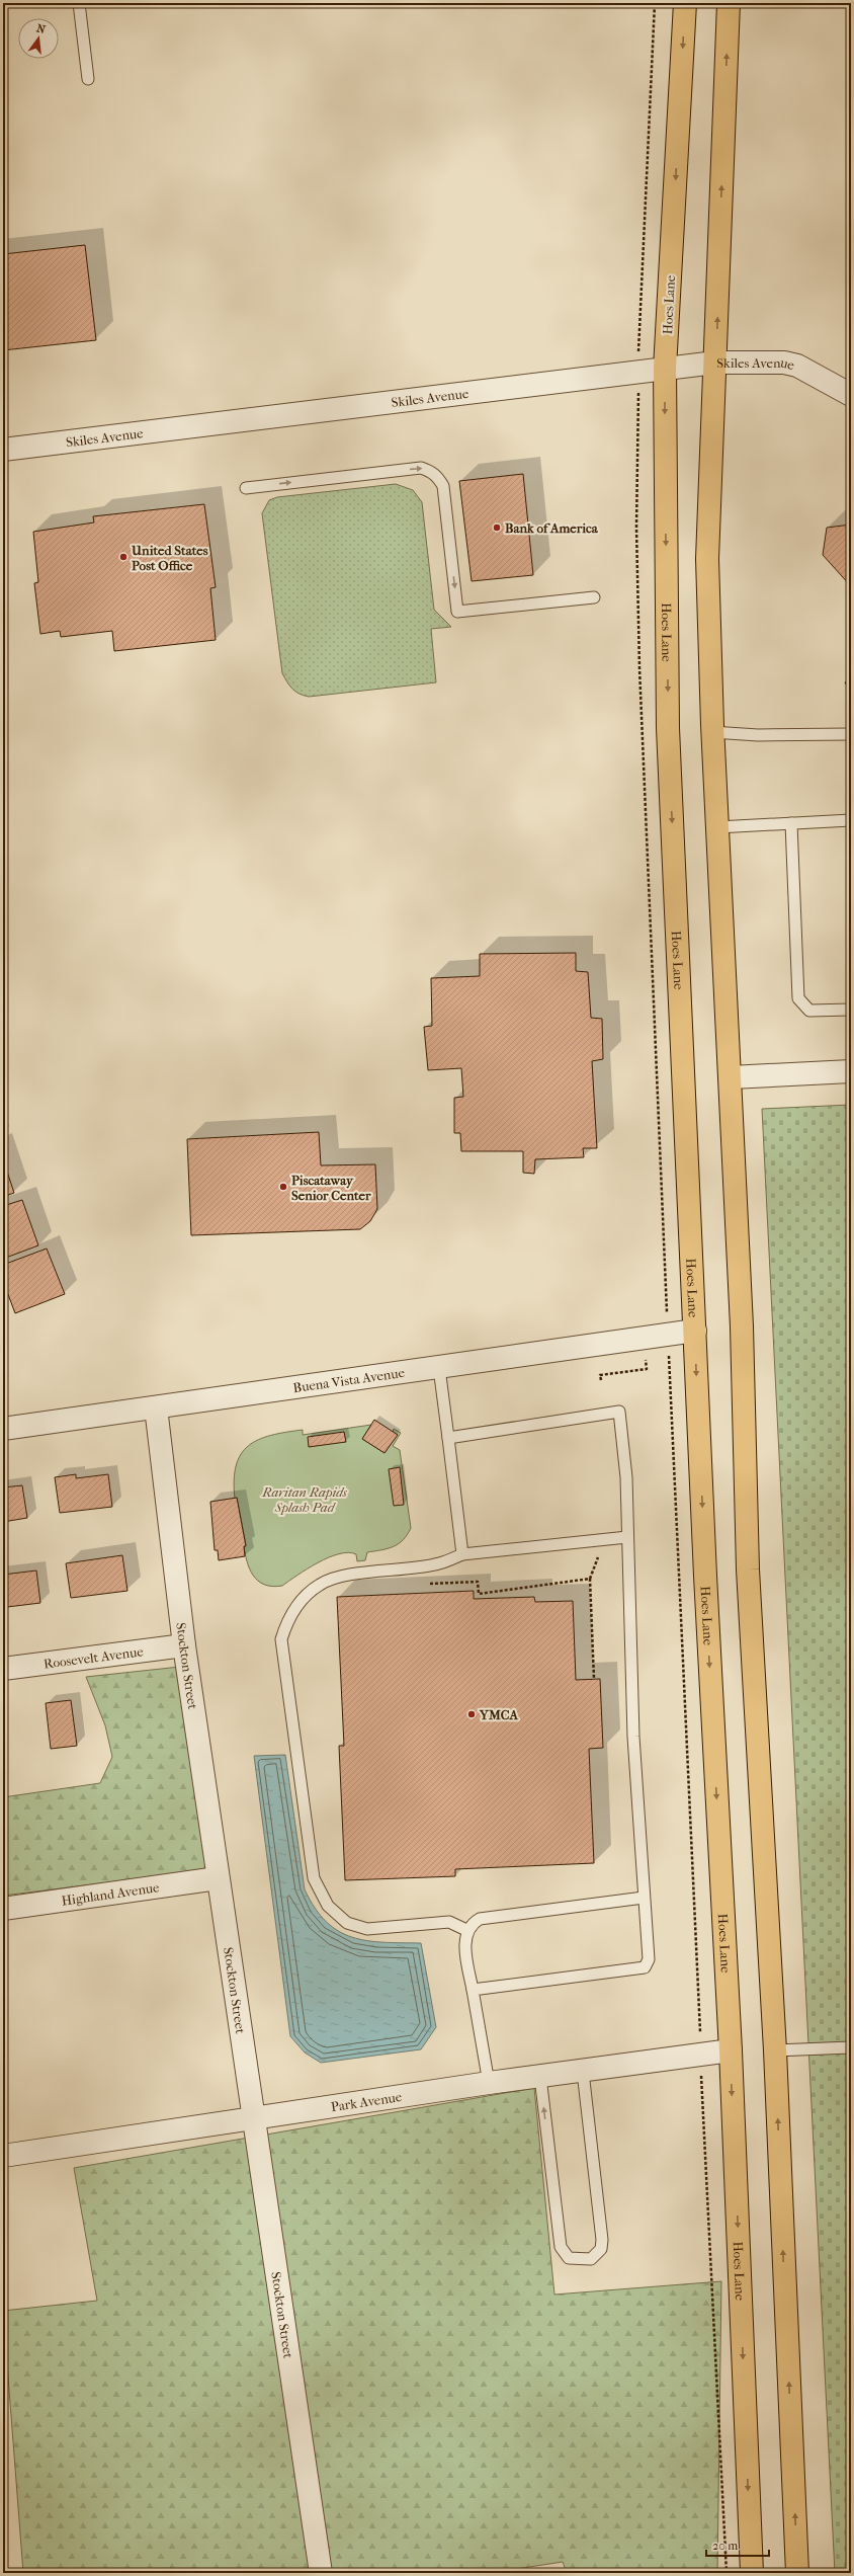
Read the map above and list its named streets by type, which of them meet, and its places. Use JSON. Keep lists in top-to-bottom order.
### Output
{
  "streets": {
    "highway": ["Hoes Lane"],
    "street": [
      "Skiles Avenue",
      "Buena Vista Avenue",
      "Roosevelt Avenue",
      "Stockton Street",
      "Highland Avenue",
      "Park Avenue"
    ]
  },
  "crossings": [
    ["Hoes Lane", "Skiles Avenue"],
    ["Hoes Lane", "Buena Vista Avenue"],
    ["Hoes Lane", "Park Avenue"],
    ["Buena Vista Avenue", "Stockton Street"],
    ["Roosevelt Avenue", "Stockton Street"],
    ["Stockton Street", "Highland Avenue"],
    ["Stockton Street", "Park Avenue"]
  ],
  "parks": ["Raritan Rapids Splash Pad"],
  "places": [
    "Bank of America",
    "United States Post Office",
    "Piscataway Senior Center",
    "YMCA"
  ],
  "scale_bar": "20 m",
  "north": "top"
}
